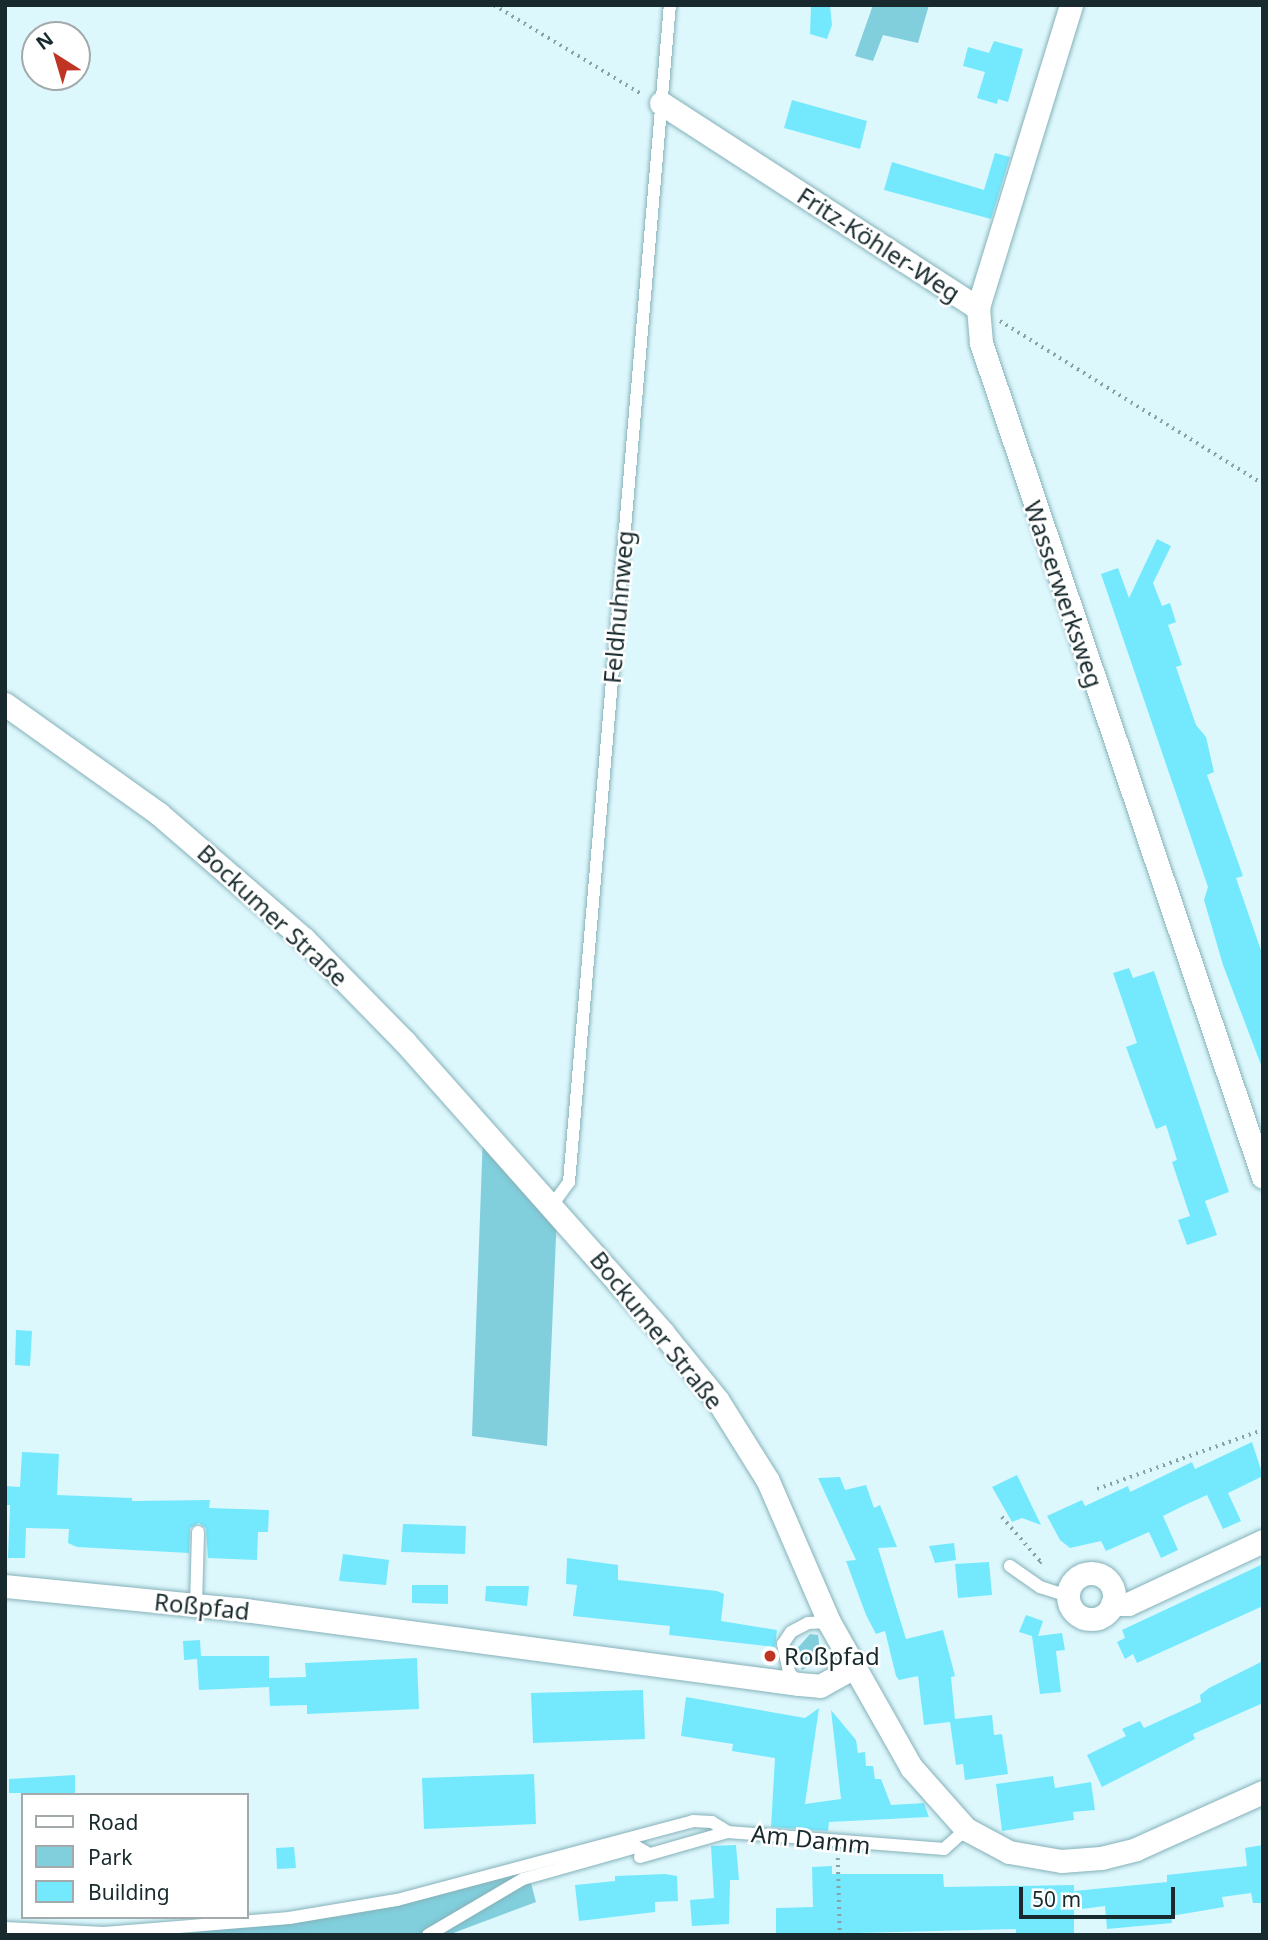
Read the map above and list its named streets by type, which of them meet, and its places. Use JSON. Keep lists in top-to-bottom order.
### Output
{
  "streets": {
    "street": [
      "Fritz-Köhler-Weg",
      "Wasserwerksweg",
      "Bockumer Straße",
      "Roßpfad"
    ],
    "lane": ["Feldhuhnweg", "Am Damm"]
  },
  "crossings": [
    ["Fritz-Köhler-Weg", "Wasserwerksweg"],
    ["Fritz-Köhler-Weg", "Feldhuhnweg"],
    ["Feldhuhnweg", "Bockumer Straße"],
    ["Bockumer Straße", "Roßpfad"],
    ["Bockumer Straße", "Am Damm"]
  ],
  "places": ["Roßpfad"],
  "legend": ["Road", "Park", "Building"],
  "scale_bar": "50 m",
  "north": "top left"
}
